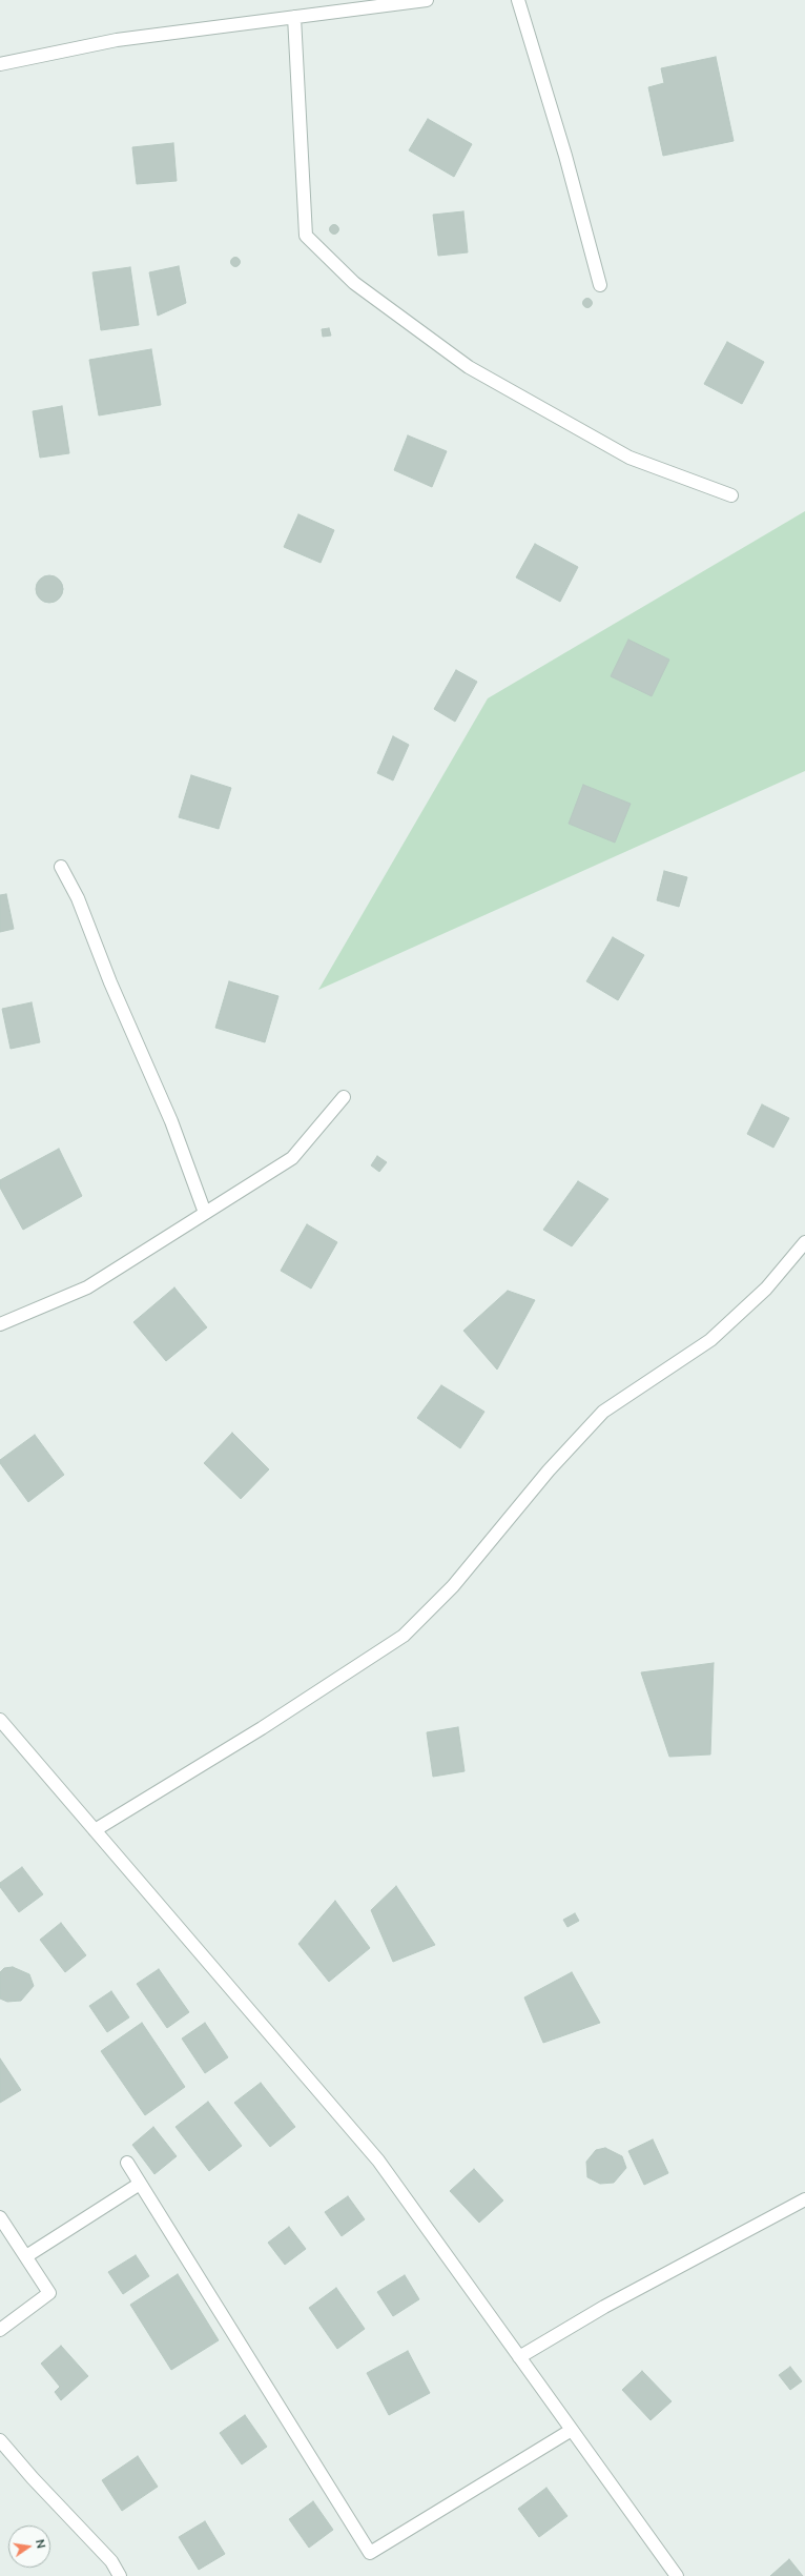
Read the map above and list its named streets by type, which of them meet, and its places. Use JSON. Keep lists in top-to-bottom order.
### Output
{
  "north": "right"
}
